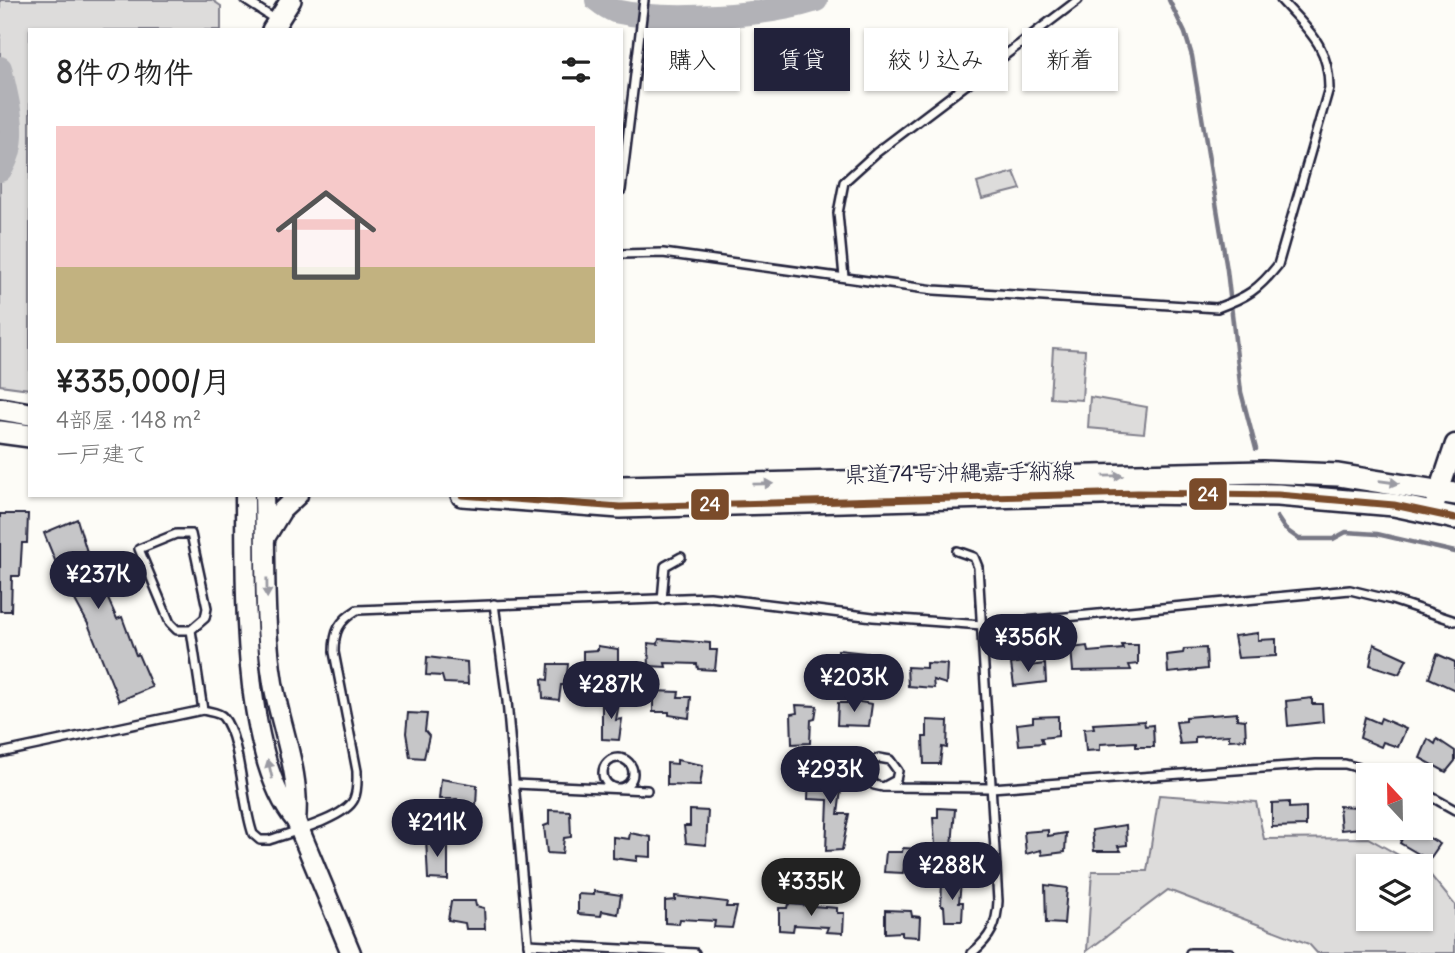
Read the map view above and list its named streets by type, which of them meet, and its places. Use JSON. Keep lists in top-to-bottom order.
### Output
{
  "streets": {
    "main road": ["県道74号沖縄嘉手納線"]
  },
  "lines": ["transit line 24"],
  "north": "top",
  "page": {
    "chip": [
      "購入",
      "賃貸",
      "絞り込み",
      "新着"
    ],
    "heading": "8件の物件",
    "list": [
      {
        "name": "¥335,000/月",
        "note": "4部屋 · 148 m² · 一戸建て"
      }
    ],
    "price": [
      "¥237K",
      "¥356K",
      "¥203K",
      "¥287K",
      "¥293K",
      "¥211K",
      "¥288K",
      "¥335K"
    ]
  }
}
